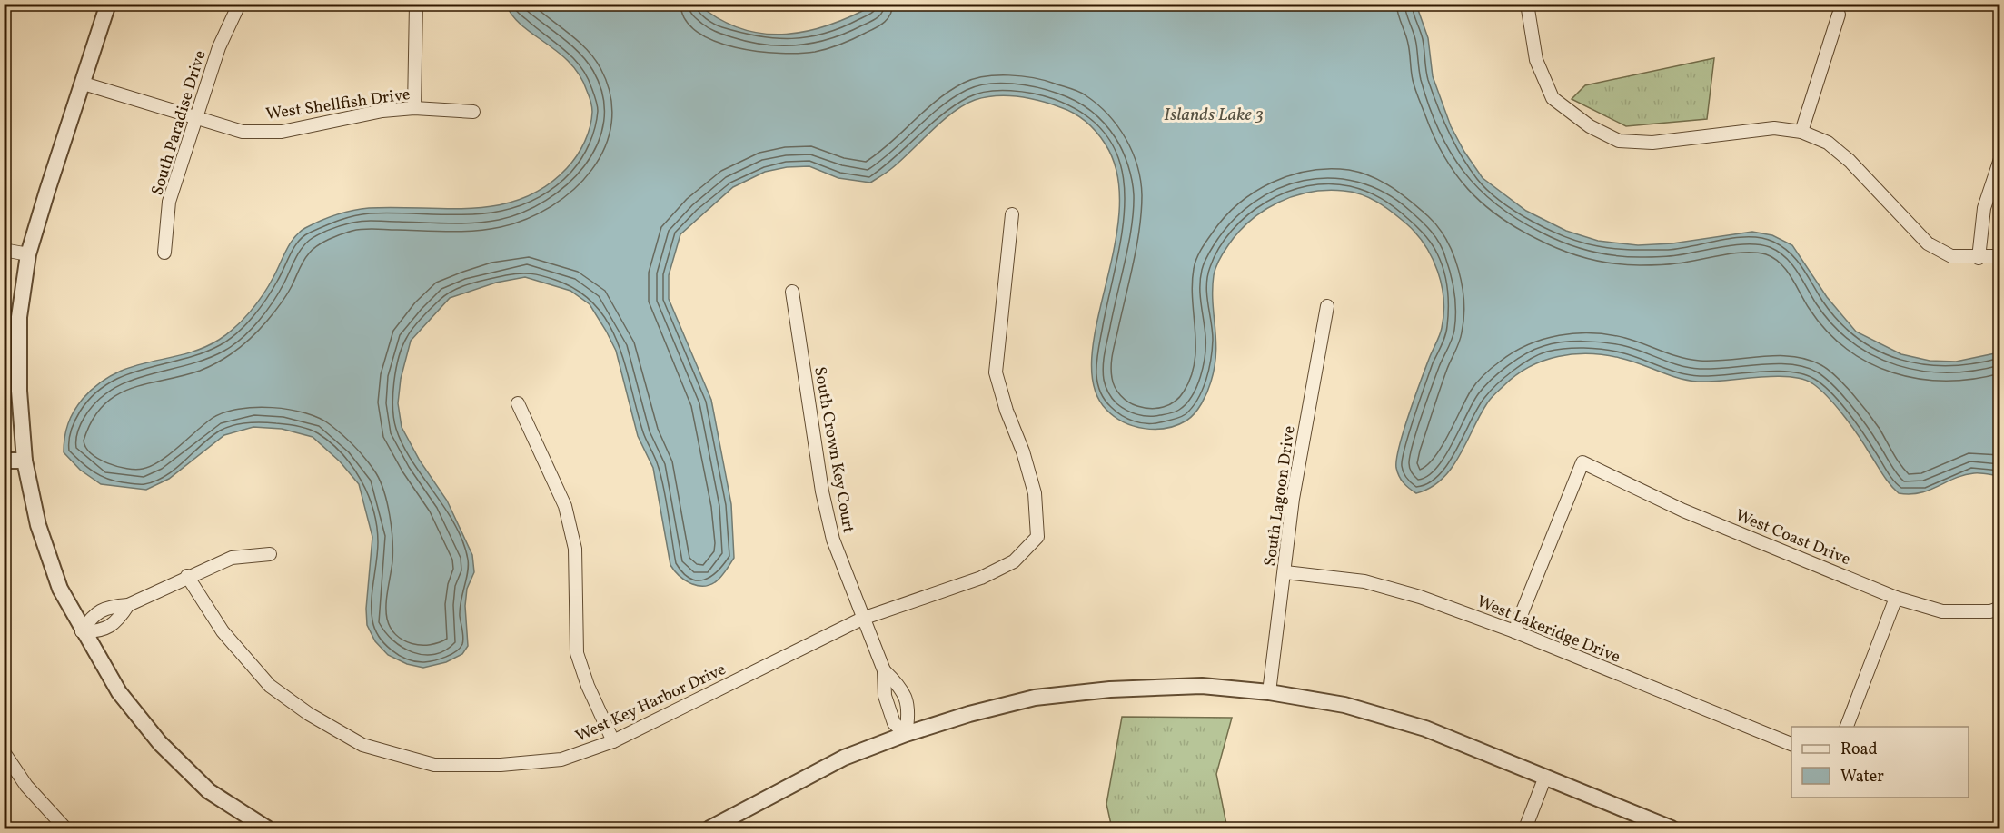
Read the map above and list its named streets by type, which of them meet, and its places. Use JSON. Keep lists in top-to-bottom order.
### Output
{
  "streets": {
    "street": [
      "West Shellfish Drive",
      "South Paradise Drive",
      "South Crown Key Court",
      "South Lagoon Drive",
      "West Coast Drive",
      "West Lakeridge Drive",
      "West Key Harbor Drive"
    ]
  },
  "crossings": [
    ["West Shellfish Drive", "South Paradise Drive"],
    ["South Crown Key Court", "West Key Harbor Drive"],
    ["South Lagoon Drive", "West Lakeridge Drive"],
    ["West Coast Drive", "West Lakeridge Drive"]
  ],
  "water": ["Islands Lake 3"],
  "legend": ["Road", "Water"]
}
